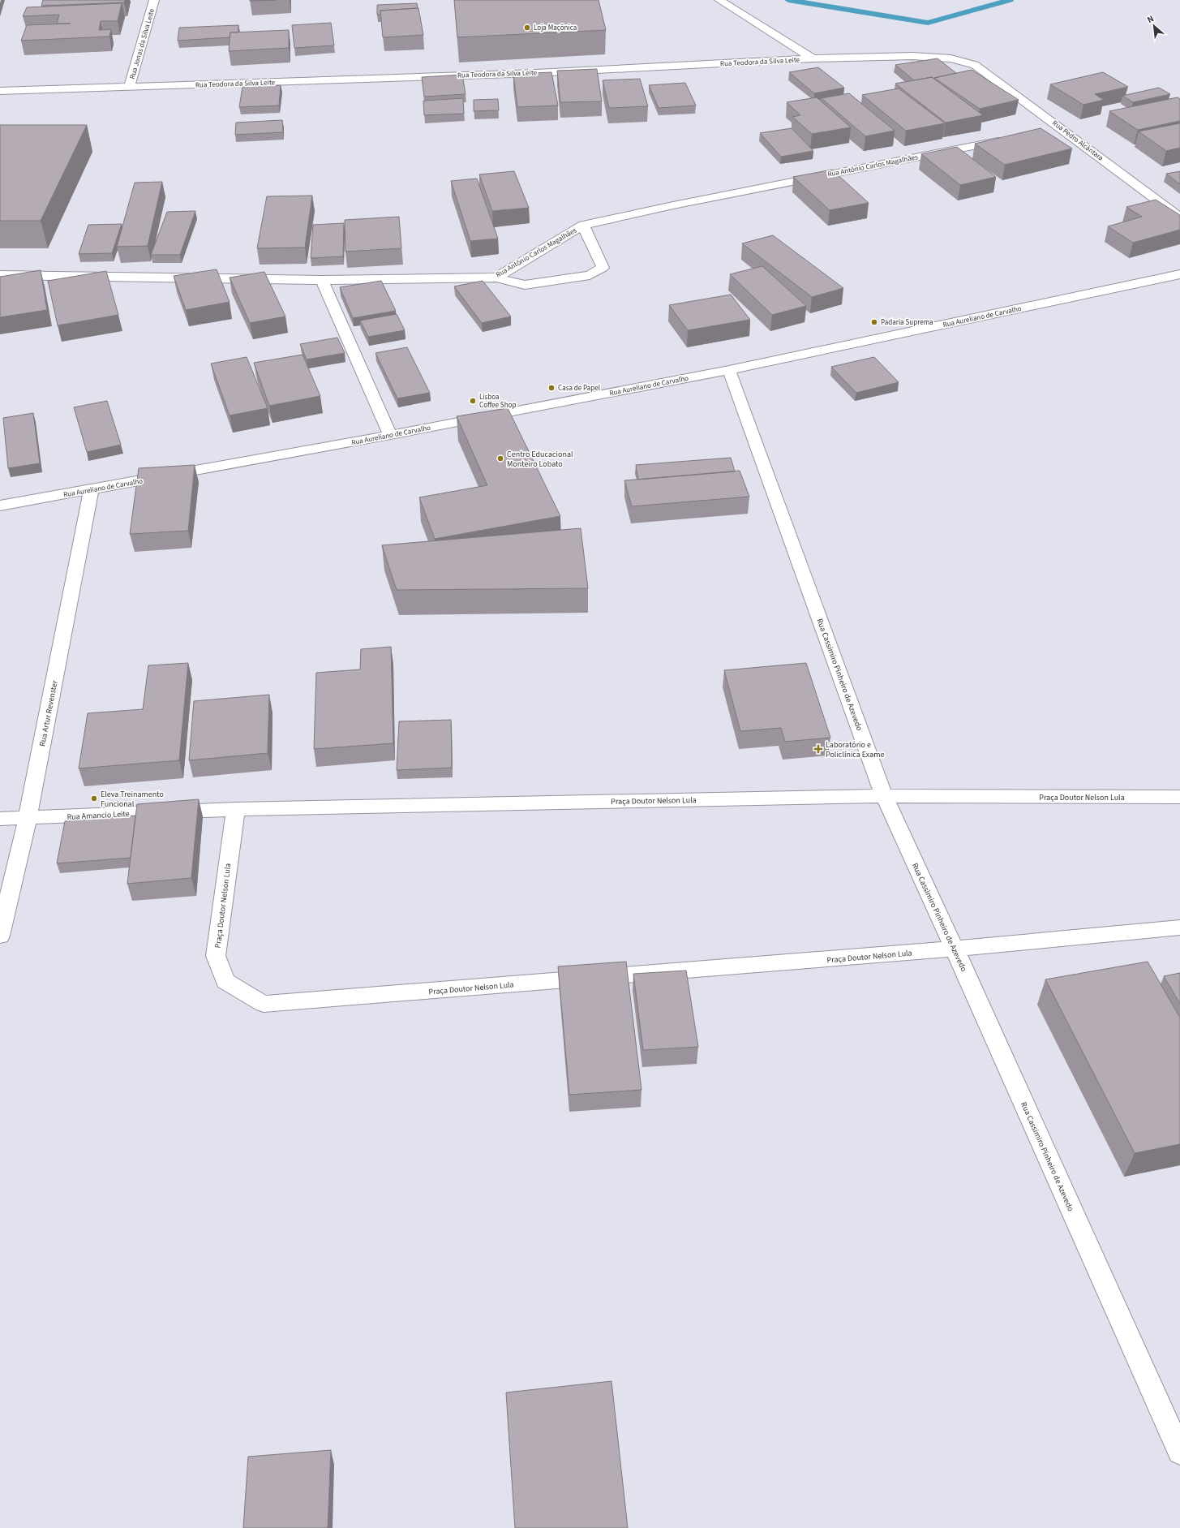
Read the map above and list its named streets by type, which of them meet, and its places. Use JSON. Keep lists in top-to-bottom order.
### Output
{
  "streets": {
    "street": [
      "Rua Jonas da Silva Leite",
      "Rua Teodora da Silva Leite",
      "Rua Pedro Alcântara",
      "Rua Antônio Carlos Magalhães",
      "Rua Aureliano de Carvalho",
      "Rua Cassimiro Pinheiro de Azevedo",
      "Rua Artur Revenster",
      "Praça Doutor Nelson Lula",
      "Rua Amancio Leite"
    ]
  },
  "crossings": [
    ["Rua Jonas da Silva Leite", "Rua Teodora da Silva Leite"],
    ["Rua Teodora da Silva Leite", "Rua Pedro Alcântara"],
    ["Rua Aureliano de Carvalho", "Rua Cassimiro Pinheiro de Azevedo"],
    ["Rua Aureliano de Carvalho", "Rua Artur Revenster"],
    ["Rua Cassimiro Pinheiro de Azevedo", "Praça Doutor Nelson Lula"],
    ["Rua Artur Revenster", "Rua Amancio Leite"],
    ["Praça Doutor Nelson Lula", "Rua Amancio Leite"]
  ],
  "places": {
    "other": [
      "Loja Maçônica",
      "Padaria Suprema",
      "Casa de Papel",
      "Lisboa Coffee Shop",
      "Centro Educacional Monteiro Lobato",
      "Eleva Treinamento Funcional"
    ],
    "health": ["Laboratório e Policlínica Exame"]
  },
  "north": "top left"
}
